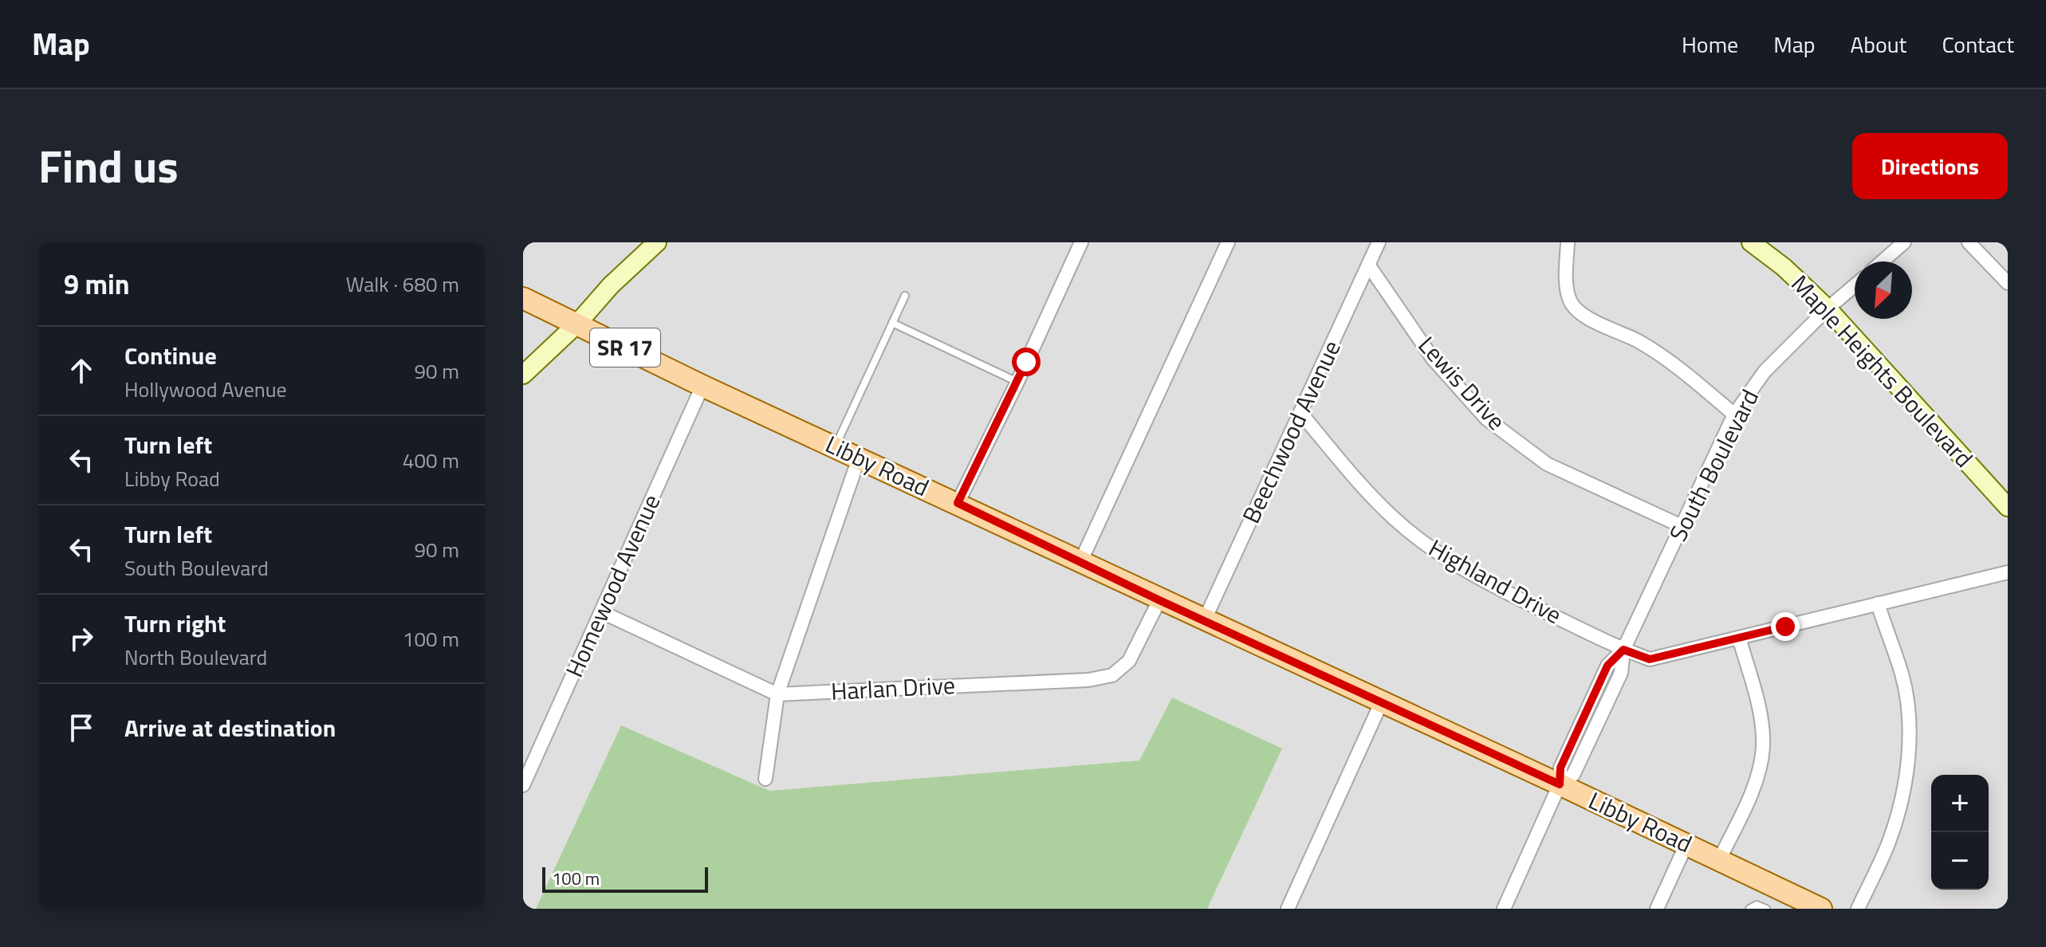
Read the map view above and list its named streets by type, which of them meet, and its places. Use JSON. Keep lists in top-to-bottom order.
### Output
{
  "streets": {
    "main road": ["SR 17", "Libby Road"],
    "street": [
      "Maple Heights Boulevard",
      "Lewis Drive",
      "Beechwood Avenue",
      "South Boulevard",
      "Highland Drive",
      "Homewood Avenue",
      "Harlan Drive"
    ]
  },
  "crossings": [
    ["Maple Heights Boulevard", "South Boulevard"],
    ["Lewis Drive", "Beechwood Avenue"],
    ["Lewis Drive", "South Boulevard"],
    ["Beechwood Avenue", "Libby Road"],
    ["Beechwood Avenue", "Highland Drive"],
    ["South Boulevard", "Libby Road"],
    ["South Boulevard", "Highland Drive"],
    ["Libby Road", "Homewood Avenue"],
    ["Libby Road", "Harlan Drive"],
    ["Homewood Avenue", "Harlan Drive"]
  ],
  "scale_bar": "100 m",
  "north": "bottom left",
  "page": {
    "header": "Map",
    "nav": [
      "Home",
      "Map",
      "About",
      "Contact"
    ],
    "title": "Find us",
    "buttons": "Directions",
    "heading": ["9 min", "Walk · 680 m"],
    "list": [
      ["Continue", "Hollywood Avenue", "90 m"],
      ["Turn left", "Libby Road", "400 m"],
      ["Turn left", "South Boulevard", "90 m"],
      ["Turn right", "North Boulevard", "100 m"],
      "Arrive at destination"
    ],
    "map_buttons": ["+", "−"],
    "scale": "100 m"
  }
}
